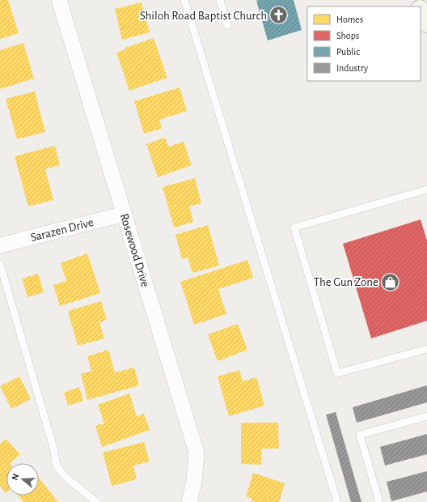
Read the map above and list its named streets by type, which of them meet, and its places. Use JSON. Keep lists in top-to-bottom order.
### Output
{
  "streets": {
    "street": ["Sarazen Drive", "Rosewood Drive"]
  },
  "crossings": [
    ["Sarazen Drive", "Rosewood Drive"]
  ],
  "places": {
    "church": ["Shiloh Road Baptist Church"],
    "shop": ["The Gun Zone"]
  },
  "legend": [
    "Homes",
    "Shops",
    "Public",
    "Industry"
  ],
  "north": "left"
}
